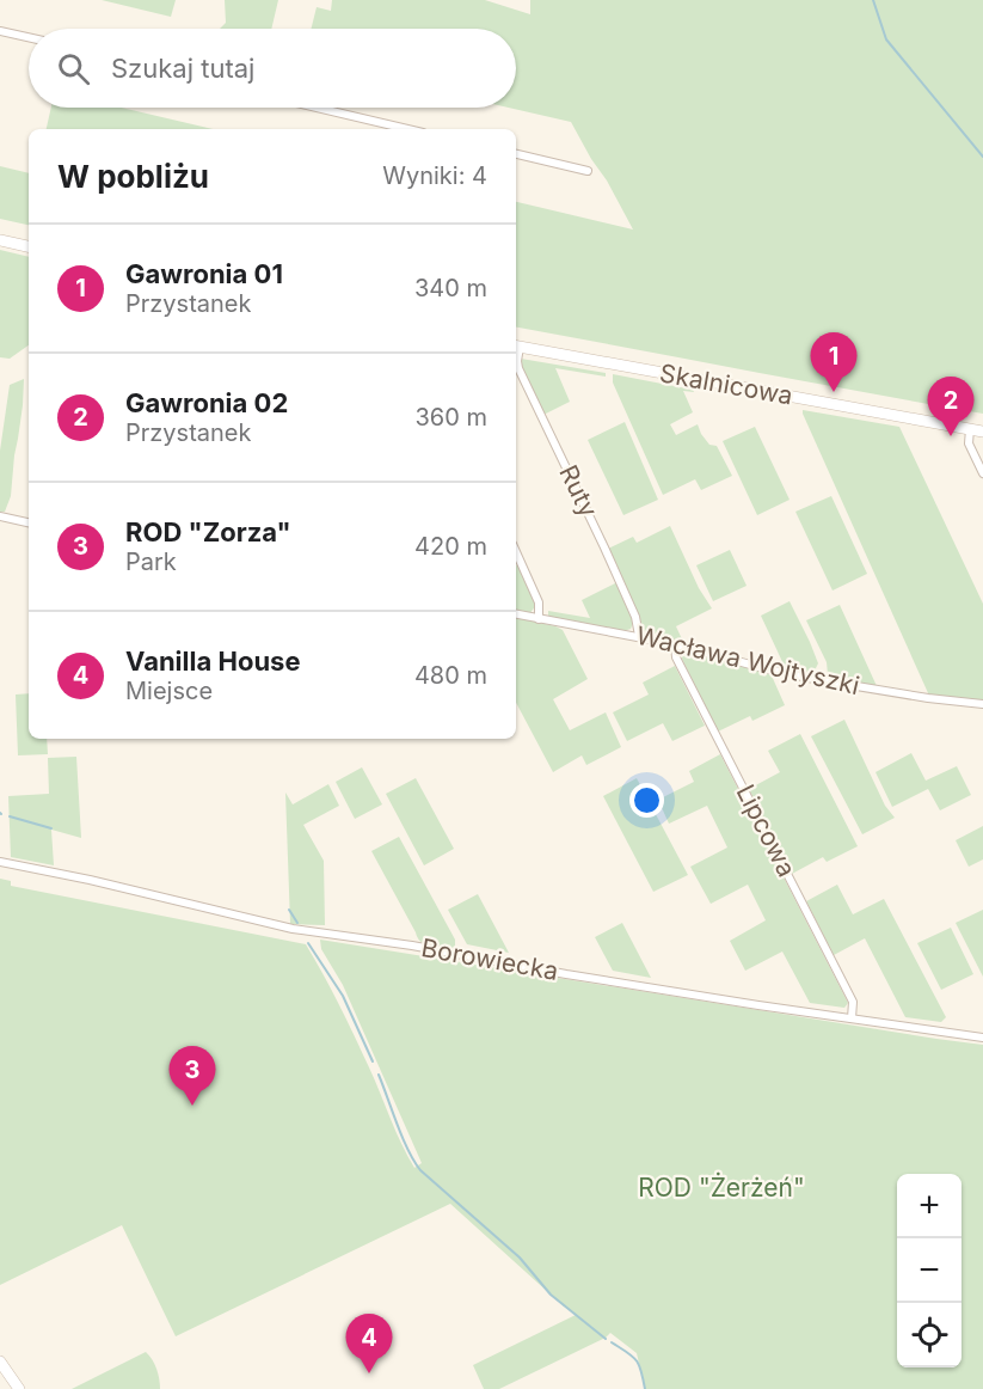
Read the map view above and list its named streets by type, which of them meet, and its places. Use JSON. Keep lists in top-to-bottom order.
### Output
{
  "streets": {
    "street": [
      "Skalnicowa",
      "Ruty",
      "Wacława Wojtyszki",
      "Lipcowa",
      "Borowiecka"
    ]
  },
  "crossings": [
    ["Skalnicowa", "Ruty"],
    ["Ruty", "Wacława Wojtyszki"],
    ["Wacława Wojtyszki", "Lipcowa"],
    ["Lipcowa", "Borowiecka"]
  ],
  "parks": ["ROD \"Żerżeń\""],
  "page": {
    "search": "Szukaj tutaj",
    "heading": ["W pobliżu", "Wyniki: 4"],
    "list": [
      {
        "mark": "1",
        "name": "Gawronia 01",
        "note": "Przystanek",
        "value": "340 m"
      },
      {
        "mark": "2",
        "name": "Gawronia 02",
        "note": "Przystanek",
        "value": "360 m"
      },
      {
        "mark": "3",
        "name": "ROD \"Zorza\"",
        "note": "Park",
        "value": "420 m"
      },
      {
        "mark": "4",
        "name": "Vanilla House",
        "note": "Miejsce",
        "value": "480 m"
      }
    ],
    "pins": [
      "1",
      "2",
      "3",
      "4"
    ],
    "map_buttons": ["+", "−"]
  }
}
